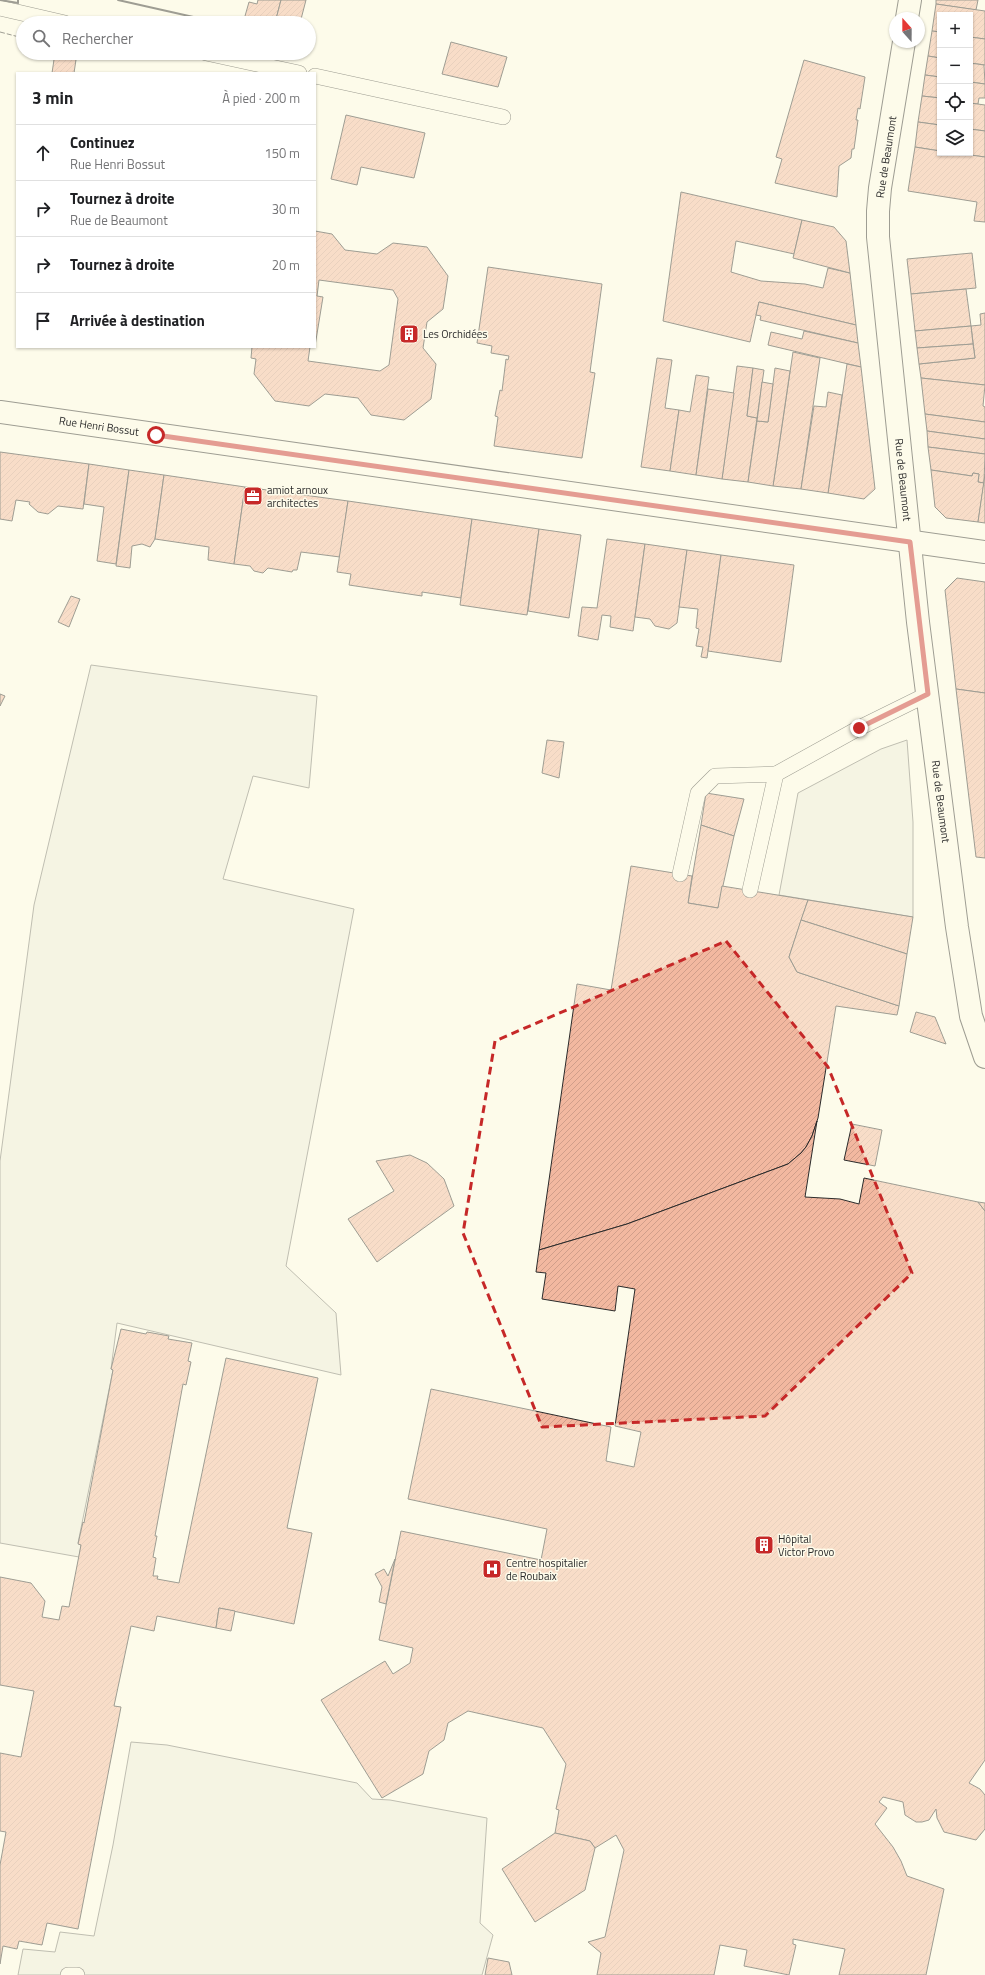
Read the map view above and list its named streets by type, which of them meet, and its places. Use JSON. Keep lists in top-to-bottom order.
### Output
{
  "streets": {
    "street": ["Rue de Beaumont", "Rue Henri Bossut"]
  },
  "crossings": [
    ["Rue de Beaumont", "Rue Henri Bossut"]
  ],
  "places": {
    "building": ["Les Orchidées", "Hôpital Victor Provo"],
    "office": ["amiot arnoux architectes"],
    "hospital": ["Centre hospitalier de Roubaix"]
  },
  "north": "top",
  "page": {
    "map_buttons": ["+", "−"],
    "search": "Rechercher",
    "heading": ["3 min", "À pied · 200 m"],
    "list": [
      ["Continuez", "Rue Henri Bossut", "150 m"],
      ["Tournez à droite", "Rue de Beaumont", "30 m"],
      ["Tournez à droite", "20 m"],
      "Arrivée à destination"
    ]
  }
}
